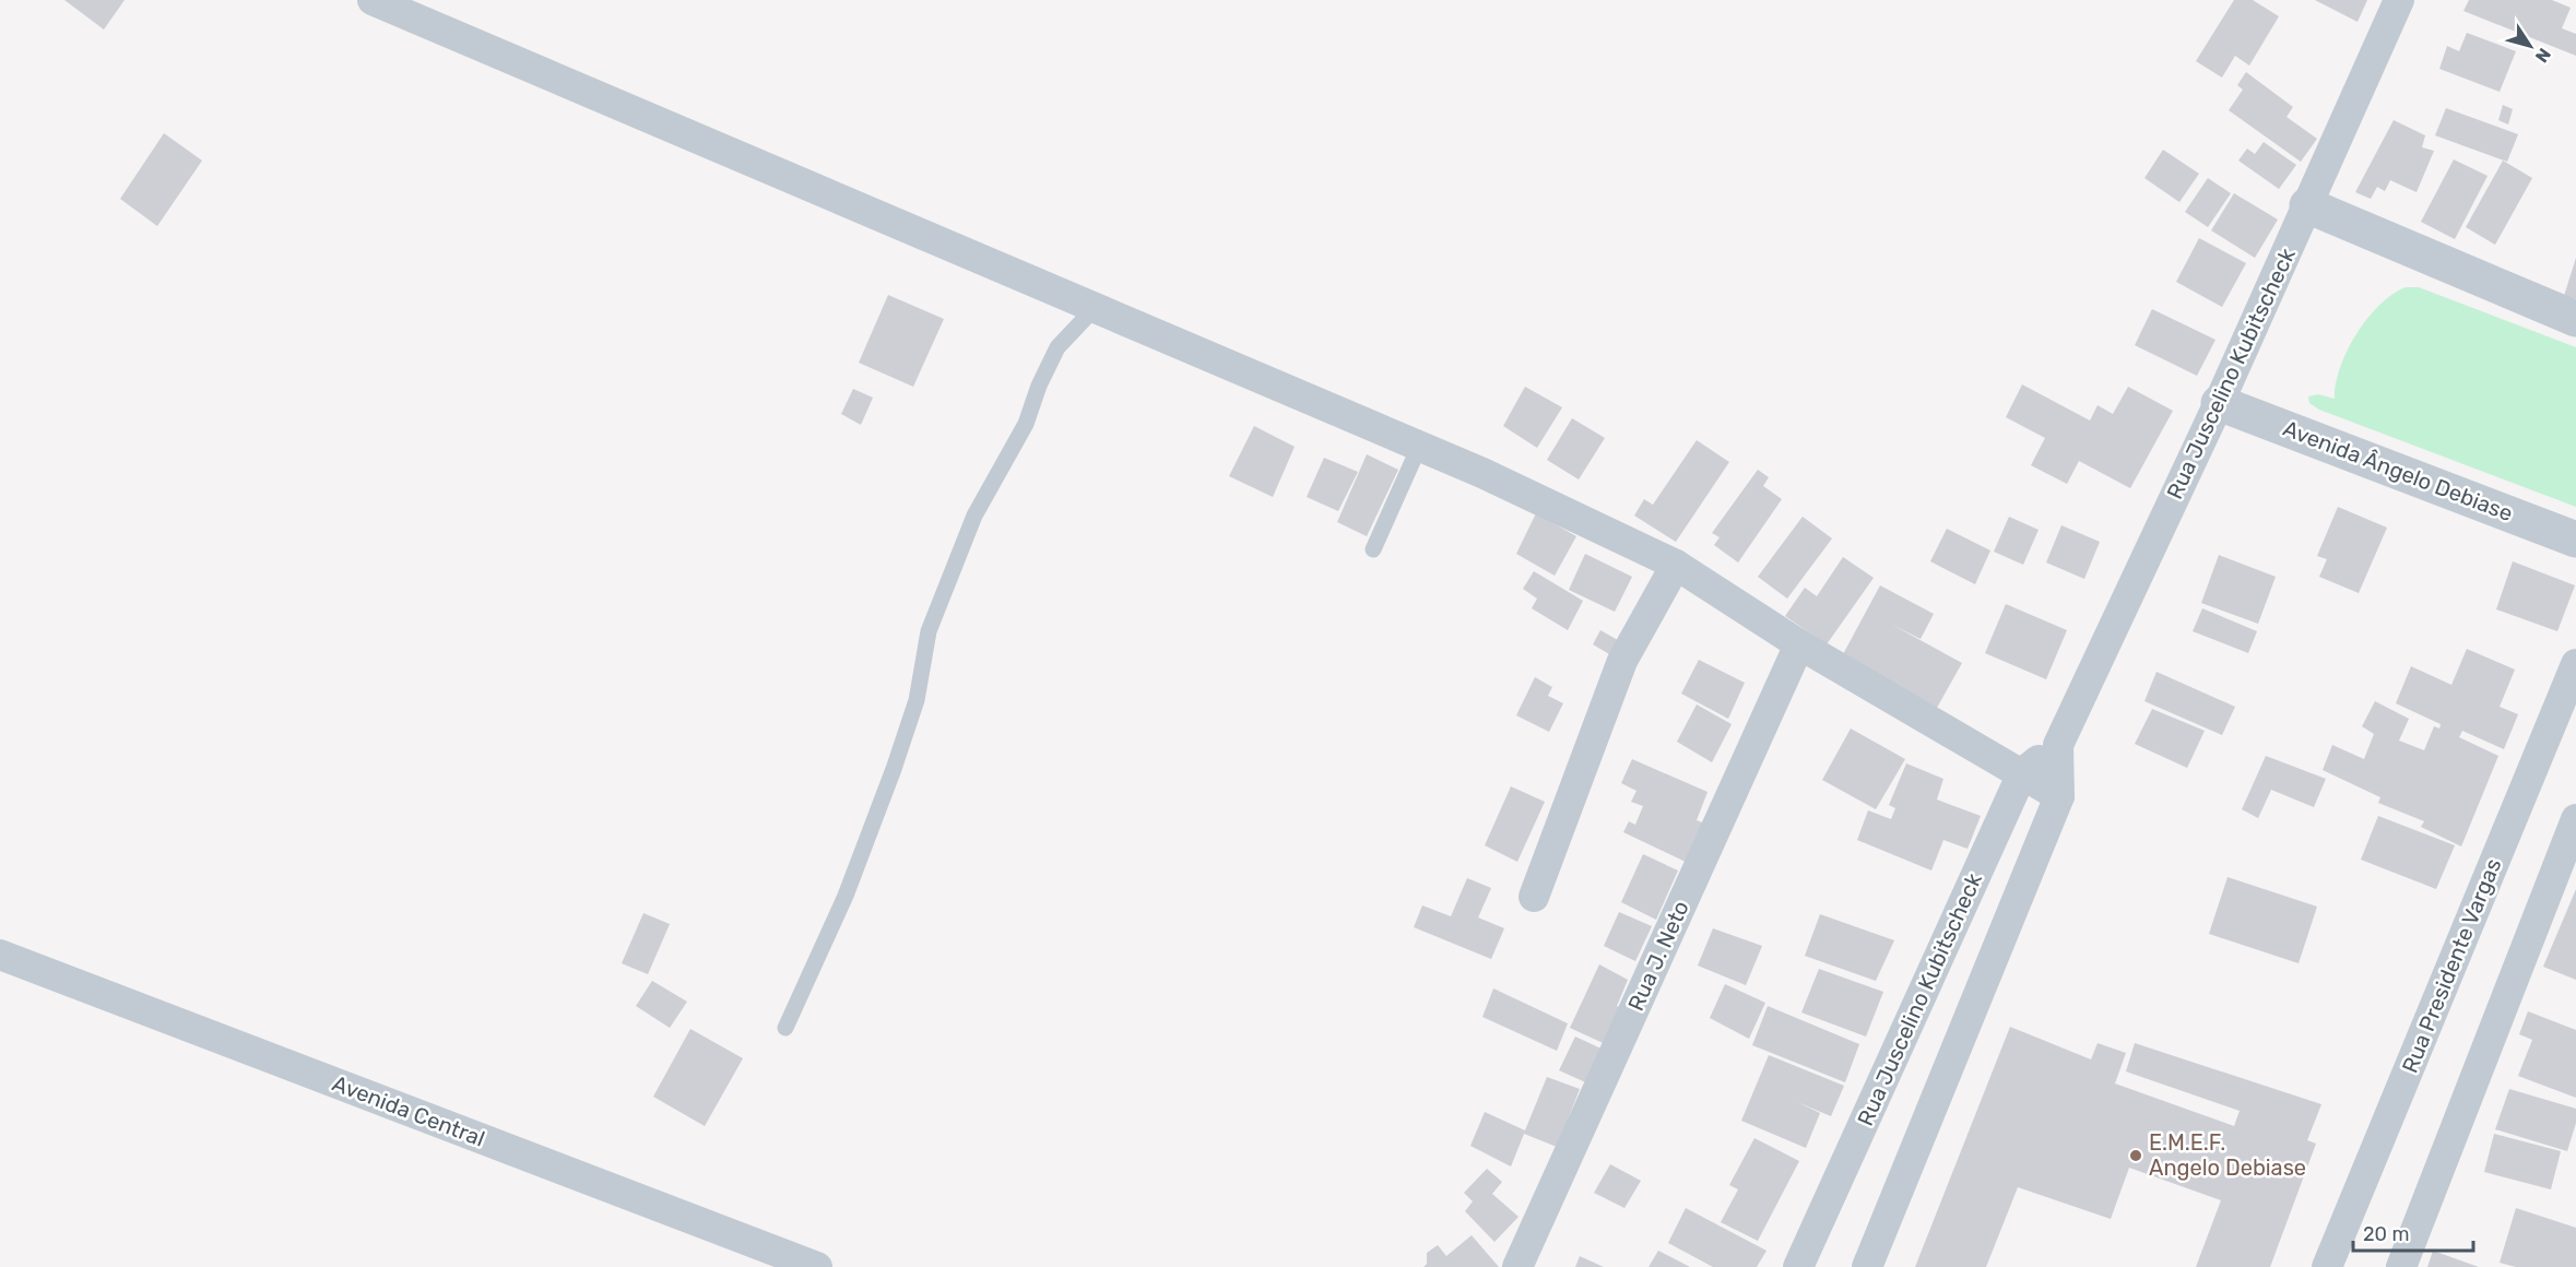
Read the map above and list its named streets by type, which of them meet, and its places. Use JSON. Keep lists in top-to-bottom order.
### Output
{
  "streets": {
    "street": [
      "Rua Juscelino Kubitscheck",
      "Avenida Ângelo Debiase",
      "Rua J. Neto",
      "Rua Presidente Vargas",
      "Avenida Central"
    ]
  },
  "crossings": [
    ["Rua Juscelino Kubitscheck", "Avenida Ângelo Debiase"]
  ],
  "places": ["E.M.E.F. Angelo Debiase"],
  "scale_bar": "20 m",
  "north": "bottom right"
}
